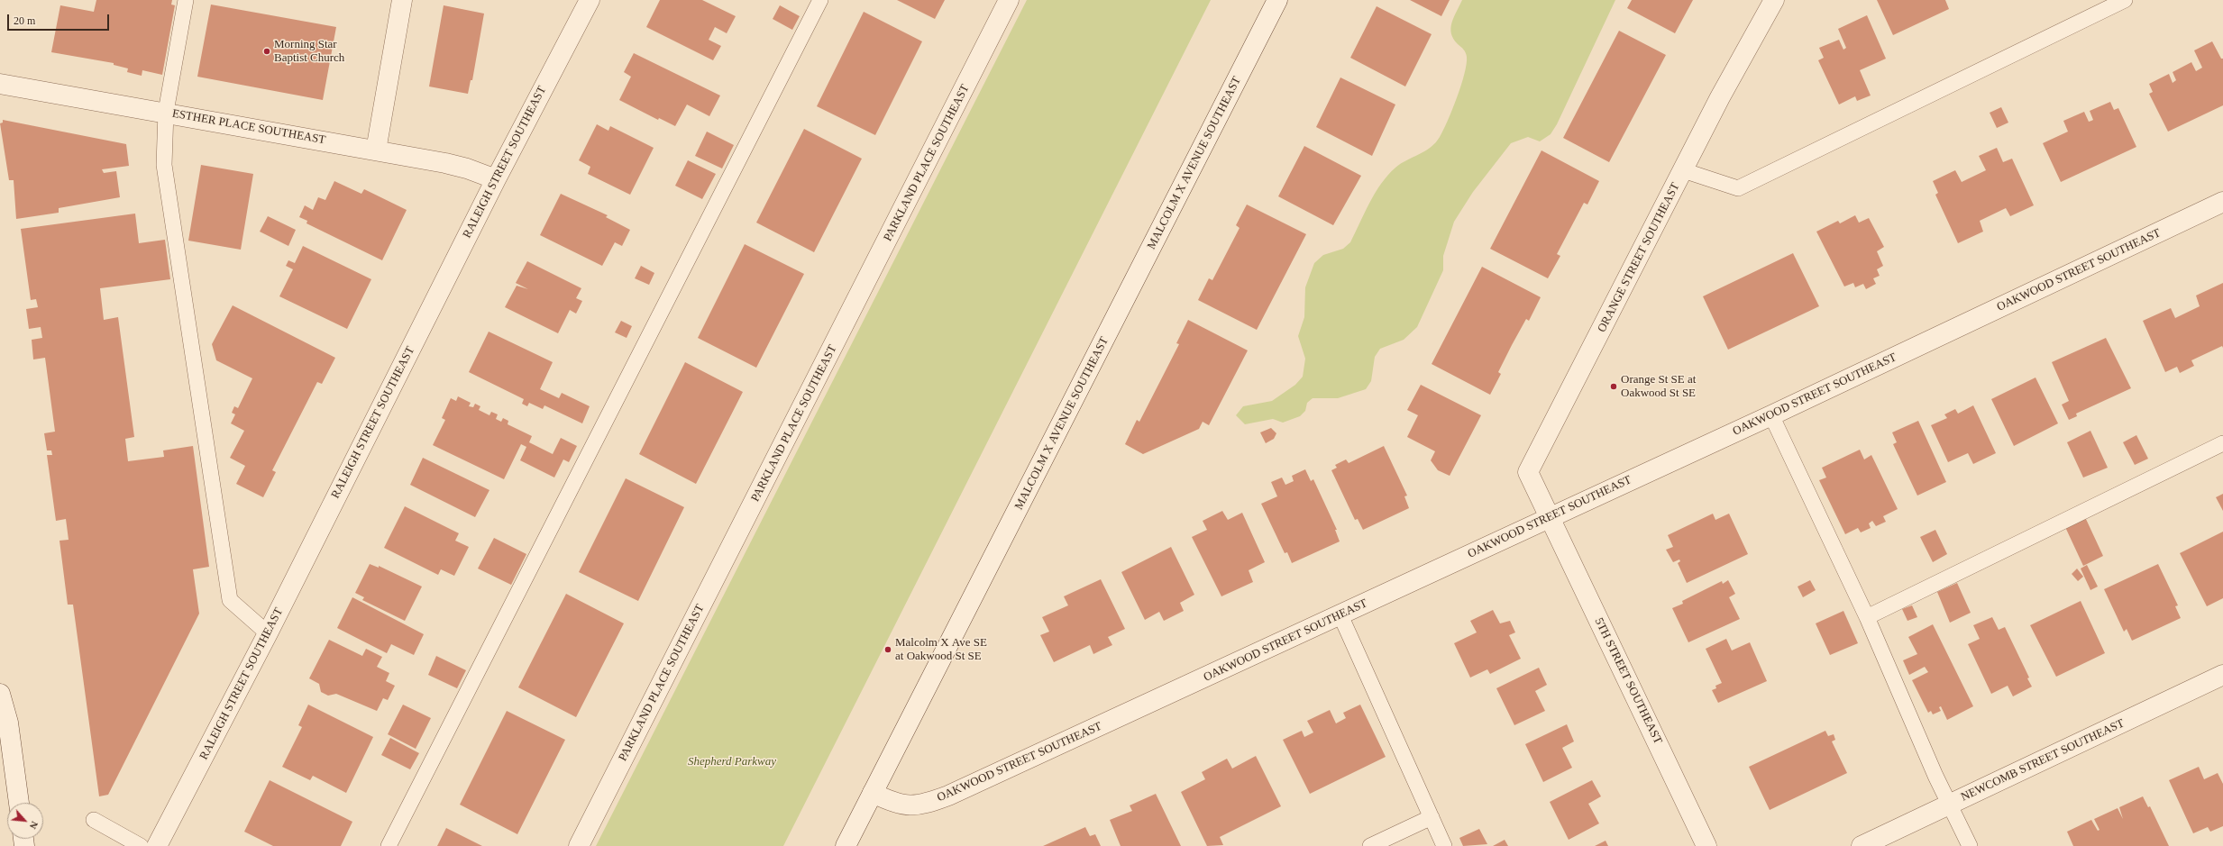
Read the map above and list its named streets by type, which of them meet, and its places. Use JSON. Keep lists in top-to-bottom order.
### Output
{
  "streets": {
    "street": [
      "ESTHER PLACE SOUTHEAST",
      "RALEIGH STREET SOUTHEAST",
      "PARKLAND PLACE SOUTHEAST",
      "MALCOLM X AVENUE SOUTHEAST",
      "ORANGE STREET SOUTHEAST",
      "OAKWOOD STREET SOUTHEAST",
      "5TH STREET SOUTHEAST",
      "NEWCOMB STREET SOUTHEAST"
    ]
  },
  "crossings": [
    ["ESTHER PLACE SOUTHEAST", "RALEIGH STREET SOUTHEAST"],
    ["MALCOLM X AVENUE SOUTHEAST", "OAKWOOD STREET SOUTHEAST"],
    ["ORANGE STREET SOUTHEAST", "OAKWOOD STREET SOUTHEAST"],
    ["ORANGE STREET SOUTHEAST", "5TH STREET SOUTHEAST"],
    ["OAKWOOD STREET SOUTHEAST", "5TH STREET SOUTHEAST"]
  ],
  "parks": ["Shepherd Parkway"],
  "places": ["Morning Star Baptist Church", "Orange St SE at Oakwood St SE", "Malcolm X Ave SE at Oakwood St SE"],
  "scale_bar": "20 m",
  "north": "bottom right"
}
